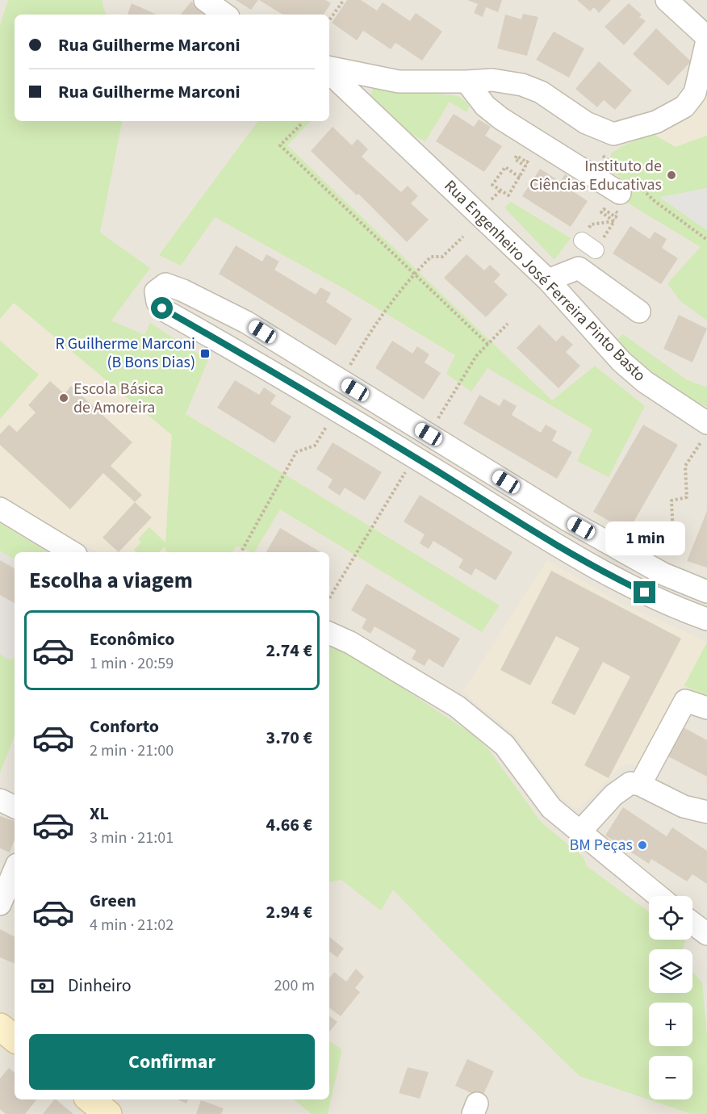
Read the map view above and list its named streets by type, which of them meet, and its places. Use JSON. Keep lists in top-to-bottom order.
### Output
{
  "streets": {
    "street": ["Rua Engenheiro José Ferreira Pinto Basto"]
  },
  "places": {
    "other": ["Instituto de Ciências Educativas", "Escola Básica de Amoreira", "BM Peças"],
    "transit": ["R Guilherme Marconi (B Bons Dias)"]
  },
  "page": {
    "banner": ["Rua Guilherme Marconi", "Rua Guilherme Marconi"],
    "bubble": "1 min",
    "heading": "Escolha a viagem",
    "list": [
      {
        "name": "Econômico",
        "note": "1 min · 20:59",
        "value": "2.74 €"
      },
      {
        "name": "Conforto",
        "note": "2 min · 21:00",
        "value": "3.70 €"
      },
      {
        "name": "XL",
        "note": "3 min · 21:01",
        "value": "4.66 €"
      },
      {
        "name": "Green",
        "note": "4 min · 21:02",
        "value": "2.94 €"
      }
    ],
    "map_buttons": ["+", "−"],
    "pay": ["Dinheiro", "200 m"],
    "buttons": "Confirmar"
  }
}
